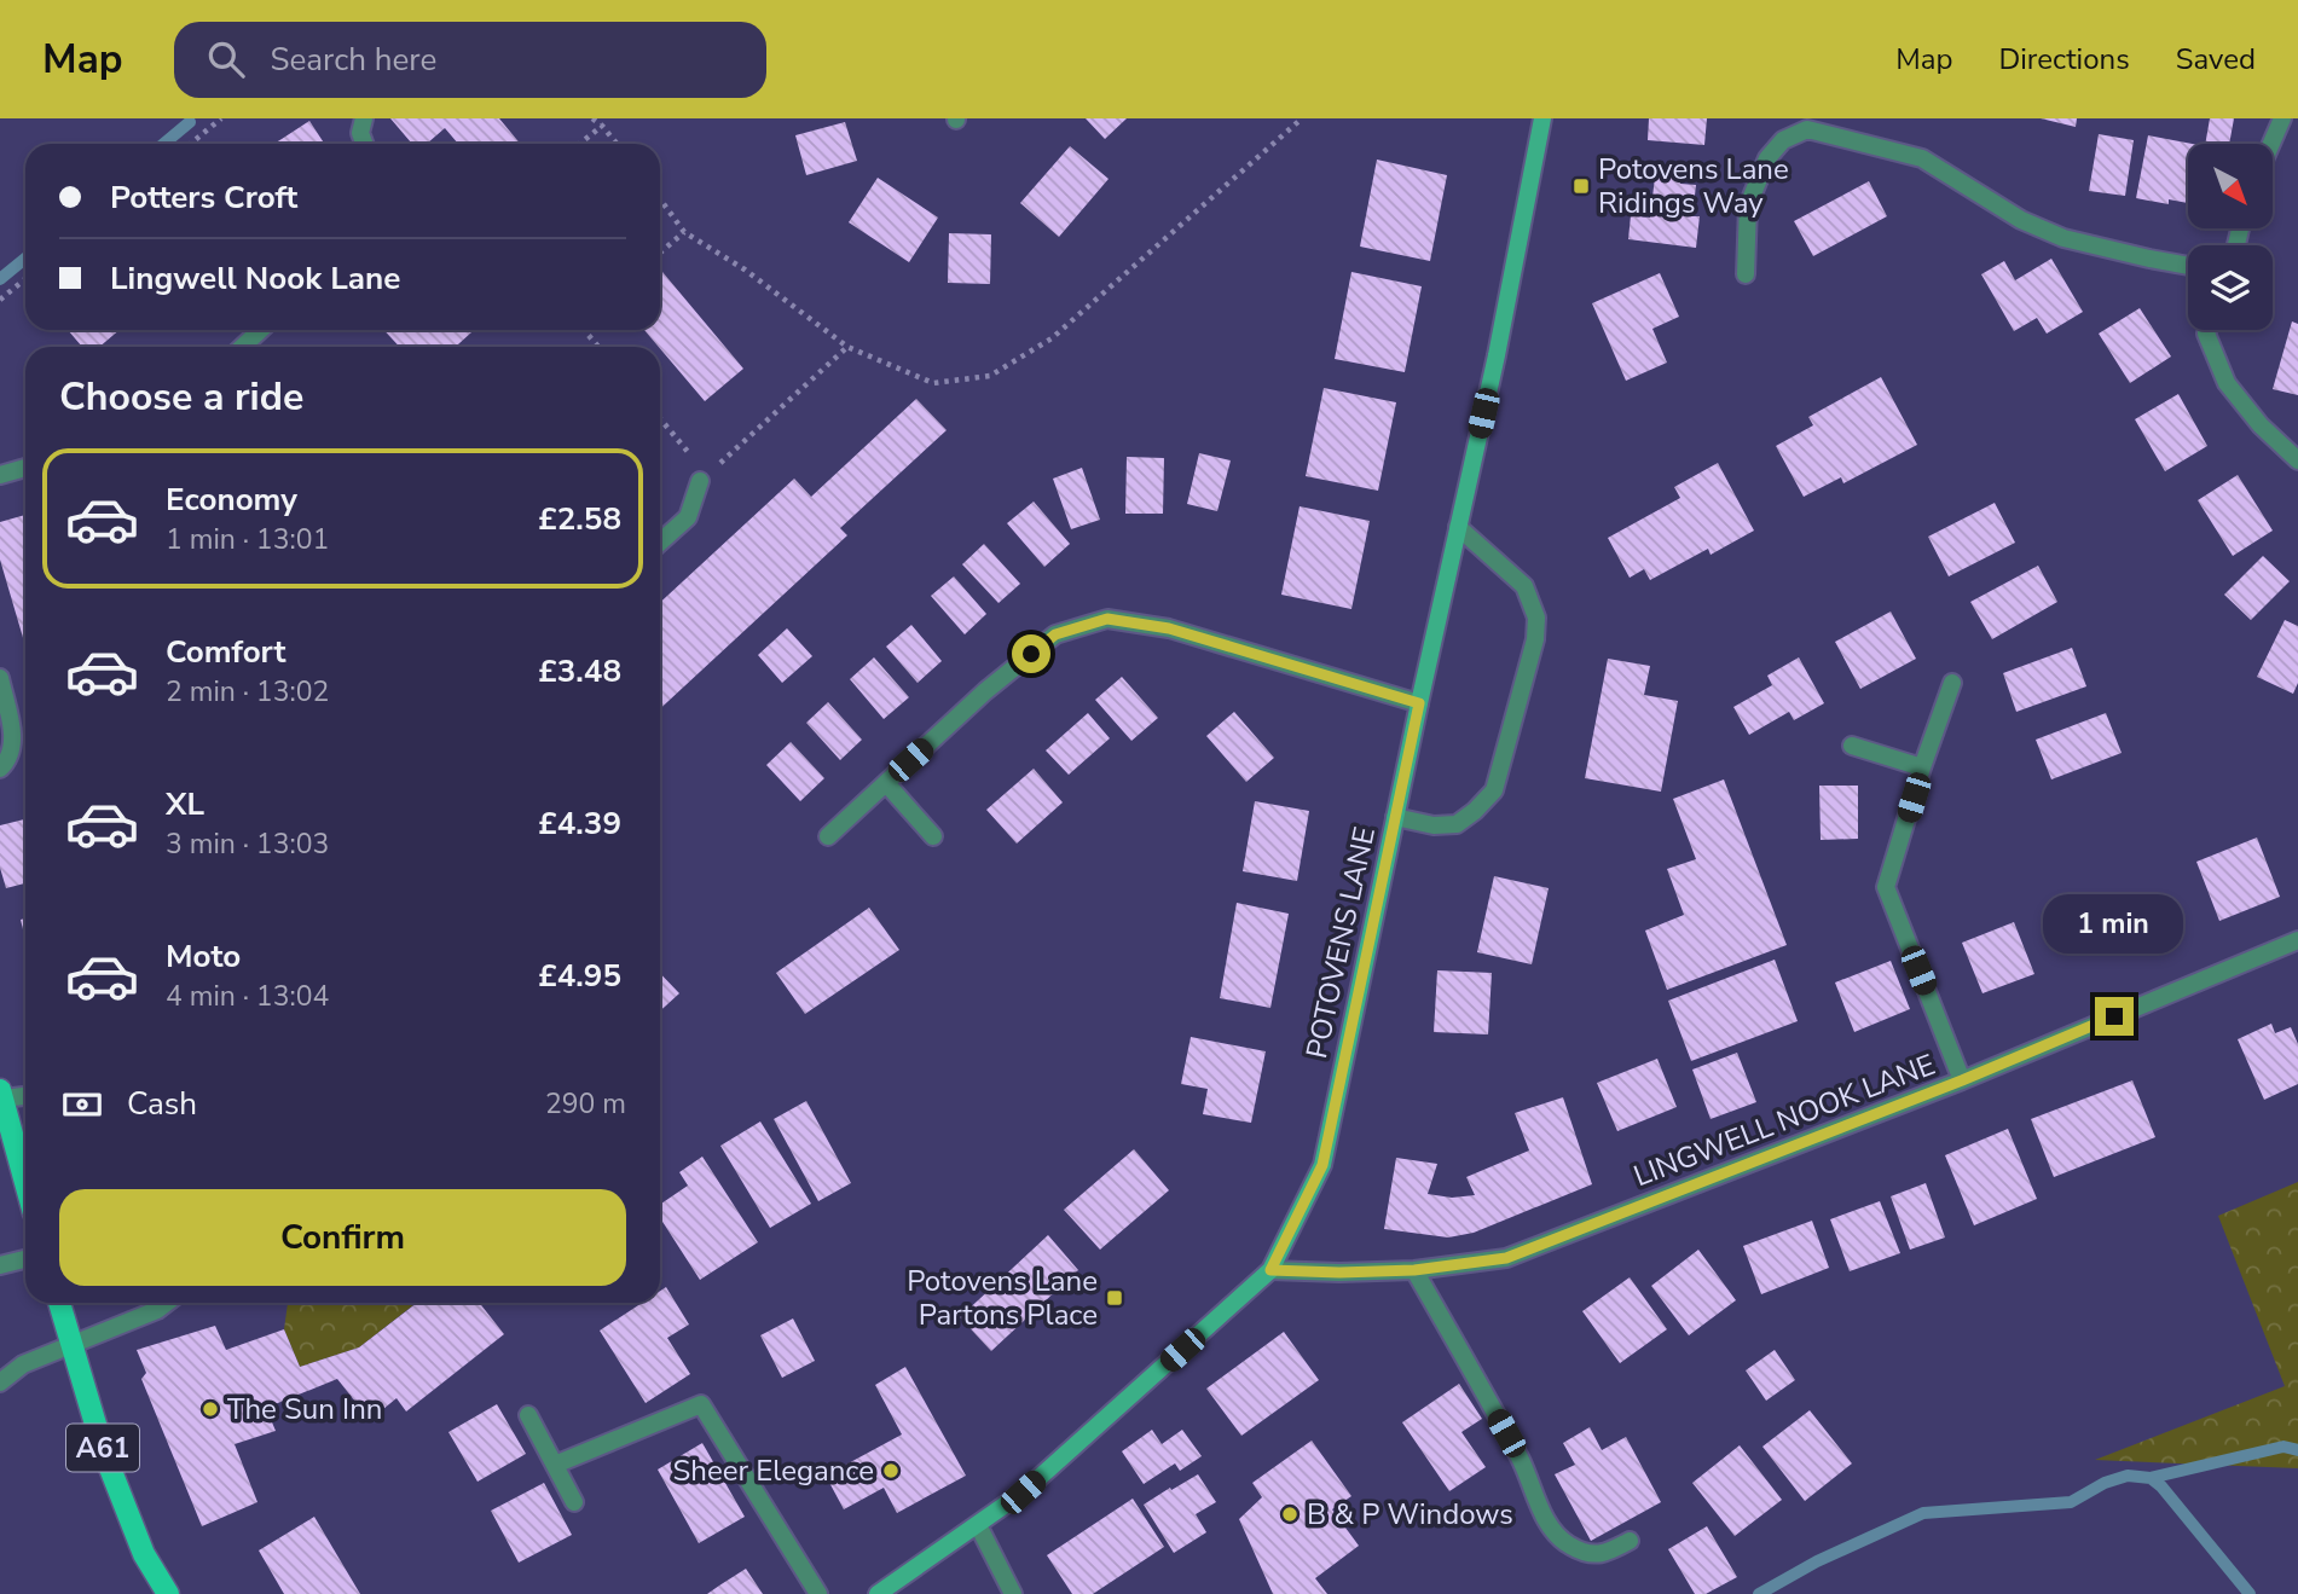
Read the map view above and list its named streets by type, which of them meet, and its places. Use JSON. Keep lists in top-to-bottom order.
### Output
{
  "streets": {
    "main road": ["A61"],
    "street": ["POTOVENS LANE", "LINGWELL NOOK LANE"]
  },
  "crossings": [
    ["POTOVENS LANE", "LINGWELL NOOK LANE"]
  ],
  "places": {
    "transit": ["Potovens Lane Ridings Way", "Potovens Lane Partons Place"],
    "other": ["The Sun Inn", "Sheer Elegance", "B & P Windows"]
  },
  "north": "bottom right",
  "page": {
    "header": "Map",
    "search": "Search here",
    "nav": ["Map", "Directions", "Saved"],
    "banner": ["Potters Croft", "Lingwell Nook Lane"],
    "heading": "Choose a ride",
    "list": [
      {
        "name": "Economy",
        "note": "1 min · 13:01",
        "value": "£2.58"
      },
      {
        "name": "Comfort",
        "note": "2 min · 13:02",
        "value": "£3.48"
      },
      {
        "name": "XL",
        "note": "3 min · 13:03",
        "value": "£4.39"
      },
      {
        "name": "Moto",
        "note": "4 min · 13:04",
        "value": "£4.95"
      }
    ],
    "bubble": "1 min",
    "pay": ["Cash", "290 m"],
    "buttons": "Confirm"
  }
}
